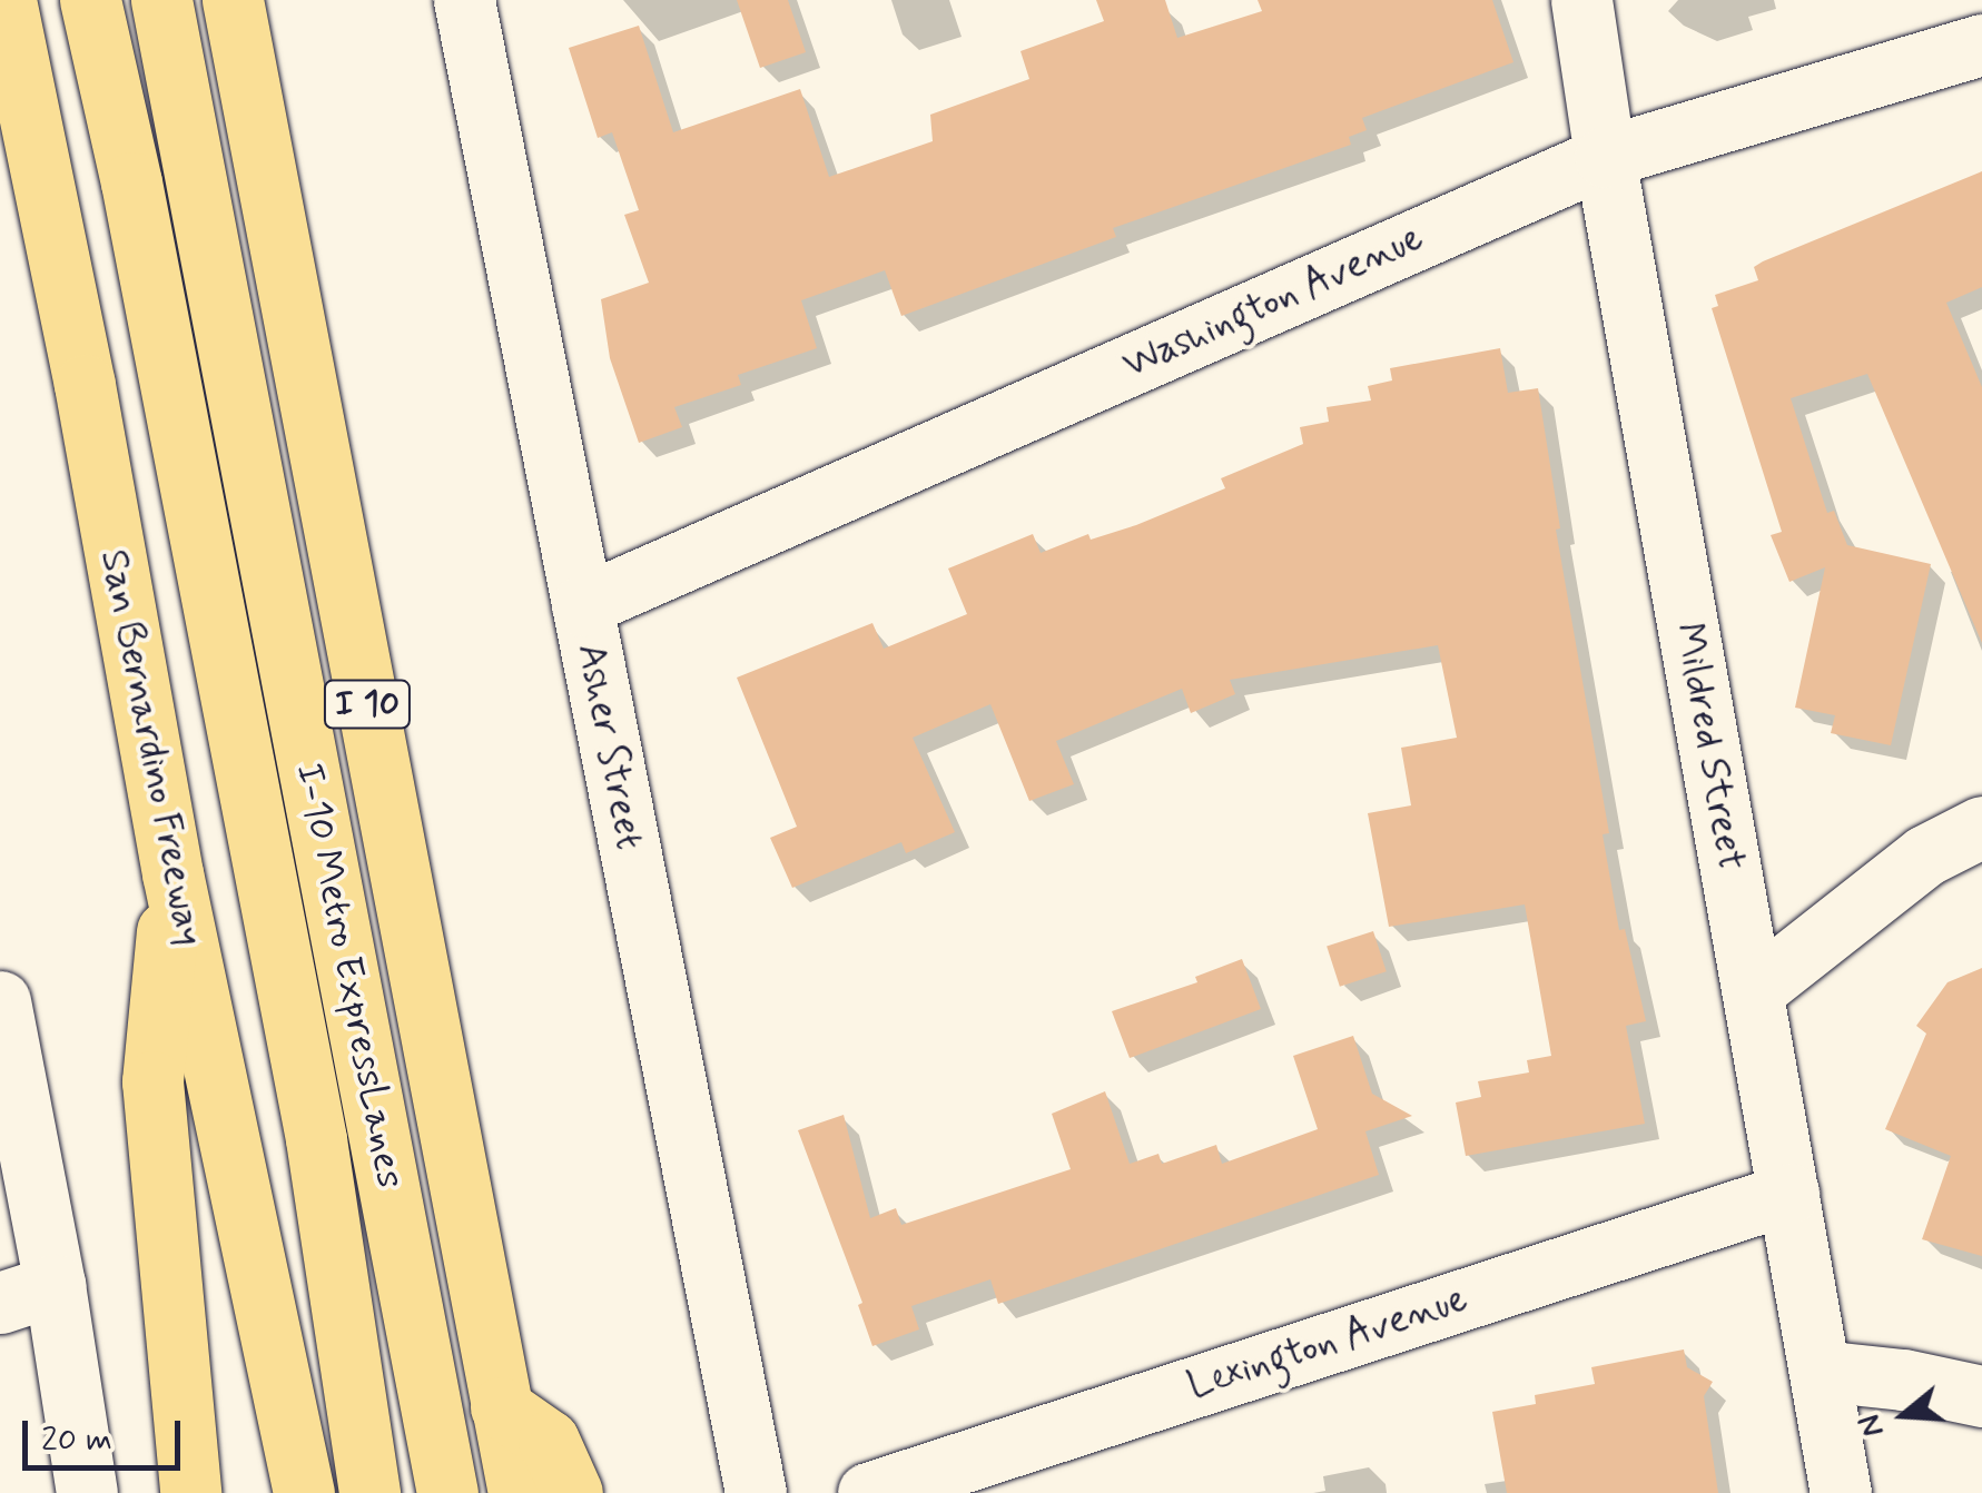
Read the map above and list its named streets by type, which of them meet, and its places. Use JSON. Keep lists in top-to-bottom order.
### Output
{
  "streets": {
    "highway": ["I 10", "San Bernardino Freeway", "I-10 Metro ExpressLanes"],
    "street": [
      "Washington Avenue",
      "Asher Street",
      "Mildred Street",
      "Lexington Avenue"
    ]
  },
  "crossings": [
    ["Washington Avenue", "Asher Street"],
    ["Washington Avenue", "Mildred Street"],
    ["Mildred Street", "Lexington Avenue"]
  ],
  "scale_bar": "20 m",
  "north": "left"
}
